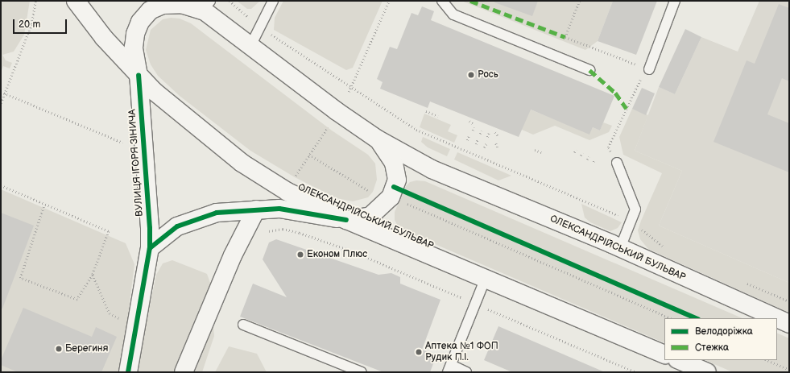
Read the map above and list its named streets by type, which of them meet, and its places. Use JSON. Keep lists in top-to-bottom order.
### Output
{
  "streets": {
    "main road": ["ВУЛИЦЯ ІГОРЯ ЗІНИЧА", "ОЛЕКСАНДРІЙСЬКИЙ БУЛЬВАР"]
  },
  "crossings": [
    ["ВУЛИЦЯ ІГОРЯ ЗІНИЧА", "ОЛЕКСАНДРІЙСЬКИЙ БУЛЬВАР"]
  ],
  "places": [
    "Рось",
    "Економ Плюс",
    "Берегиня",
    "Аптека №1 ФОП Рудик П.І."
  ],
  "legend": ["Велодоріжка", "Стежка"],
  "scale_bar": "20 m"
}
